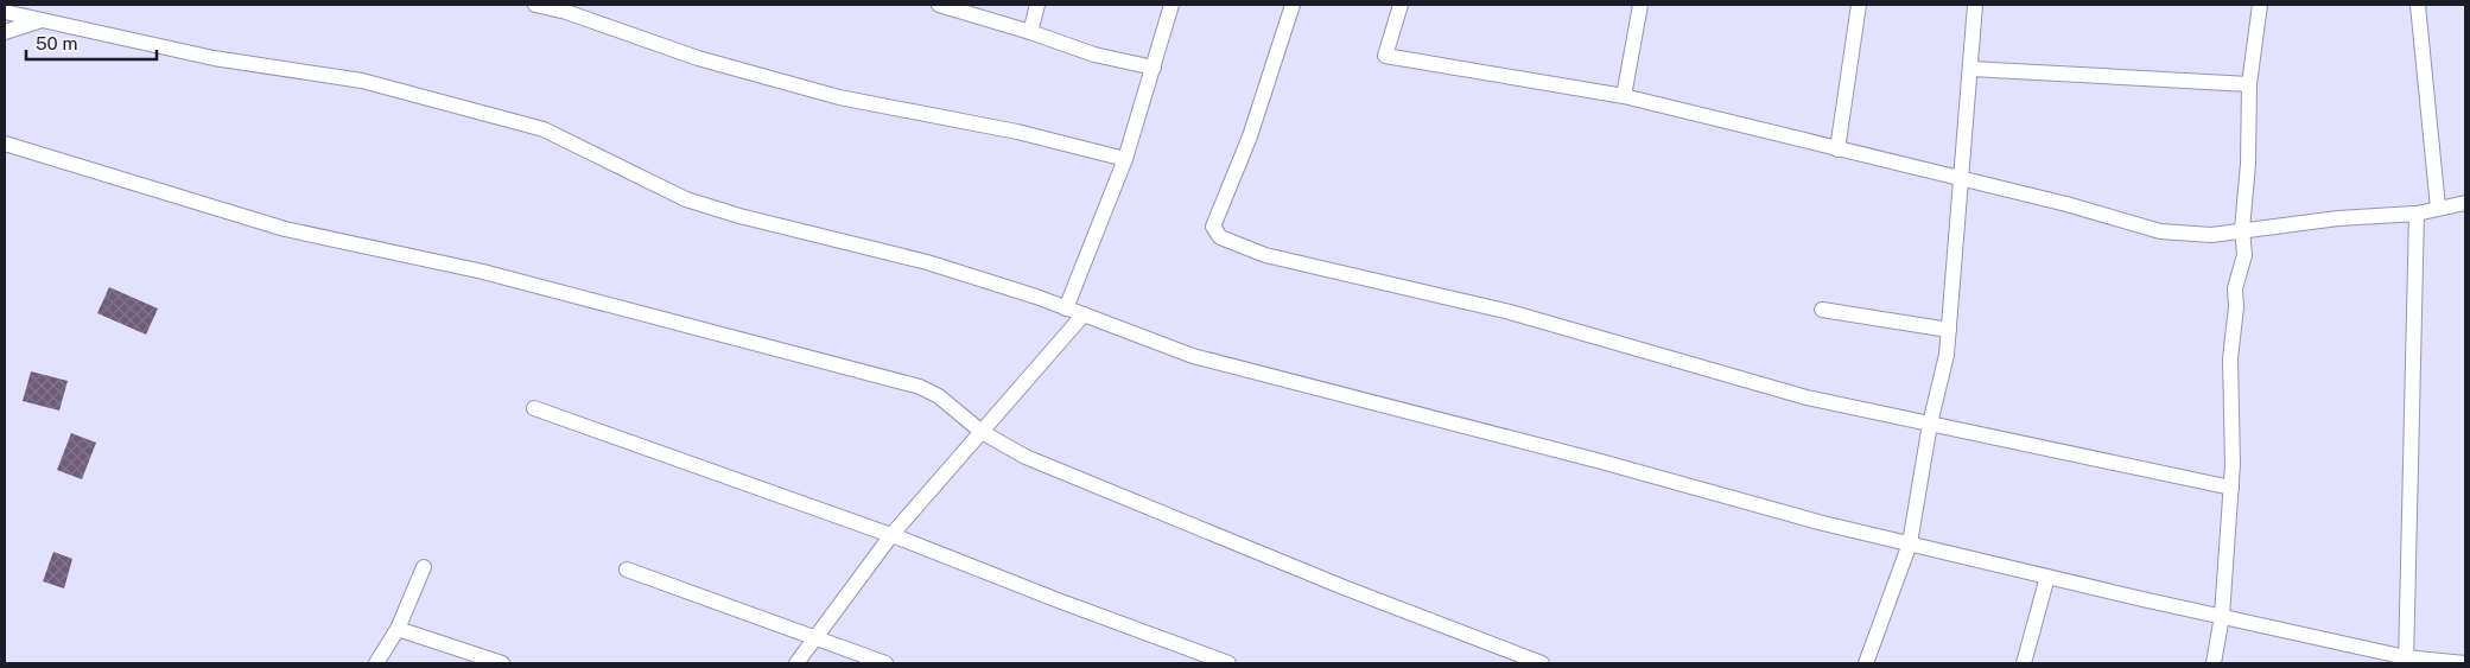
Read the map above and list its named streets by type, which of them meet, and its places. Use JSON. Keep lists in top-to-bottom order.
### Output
{
  "scale_bar": "50 m"
}
